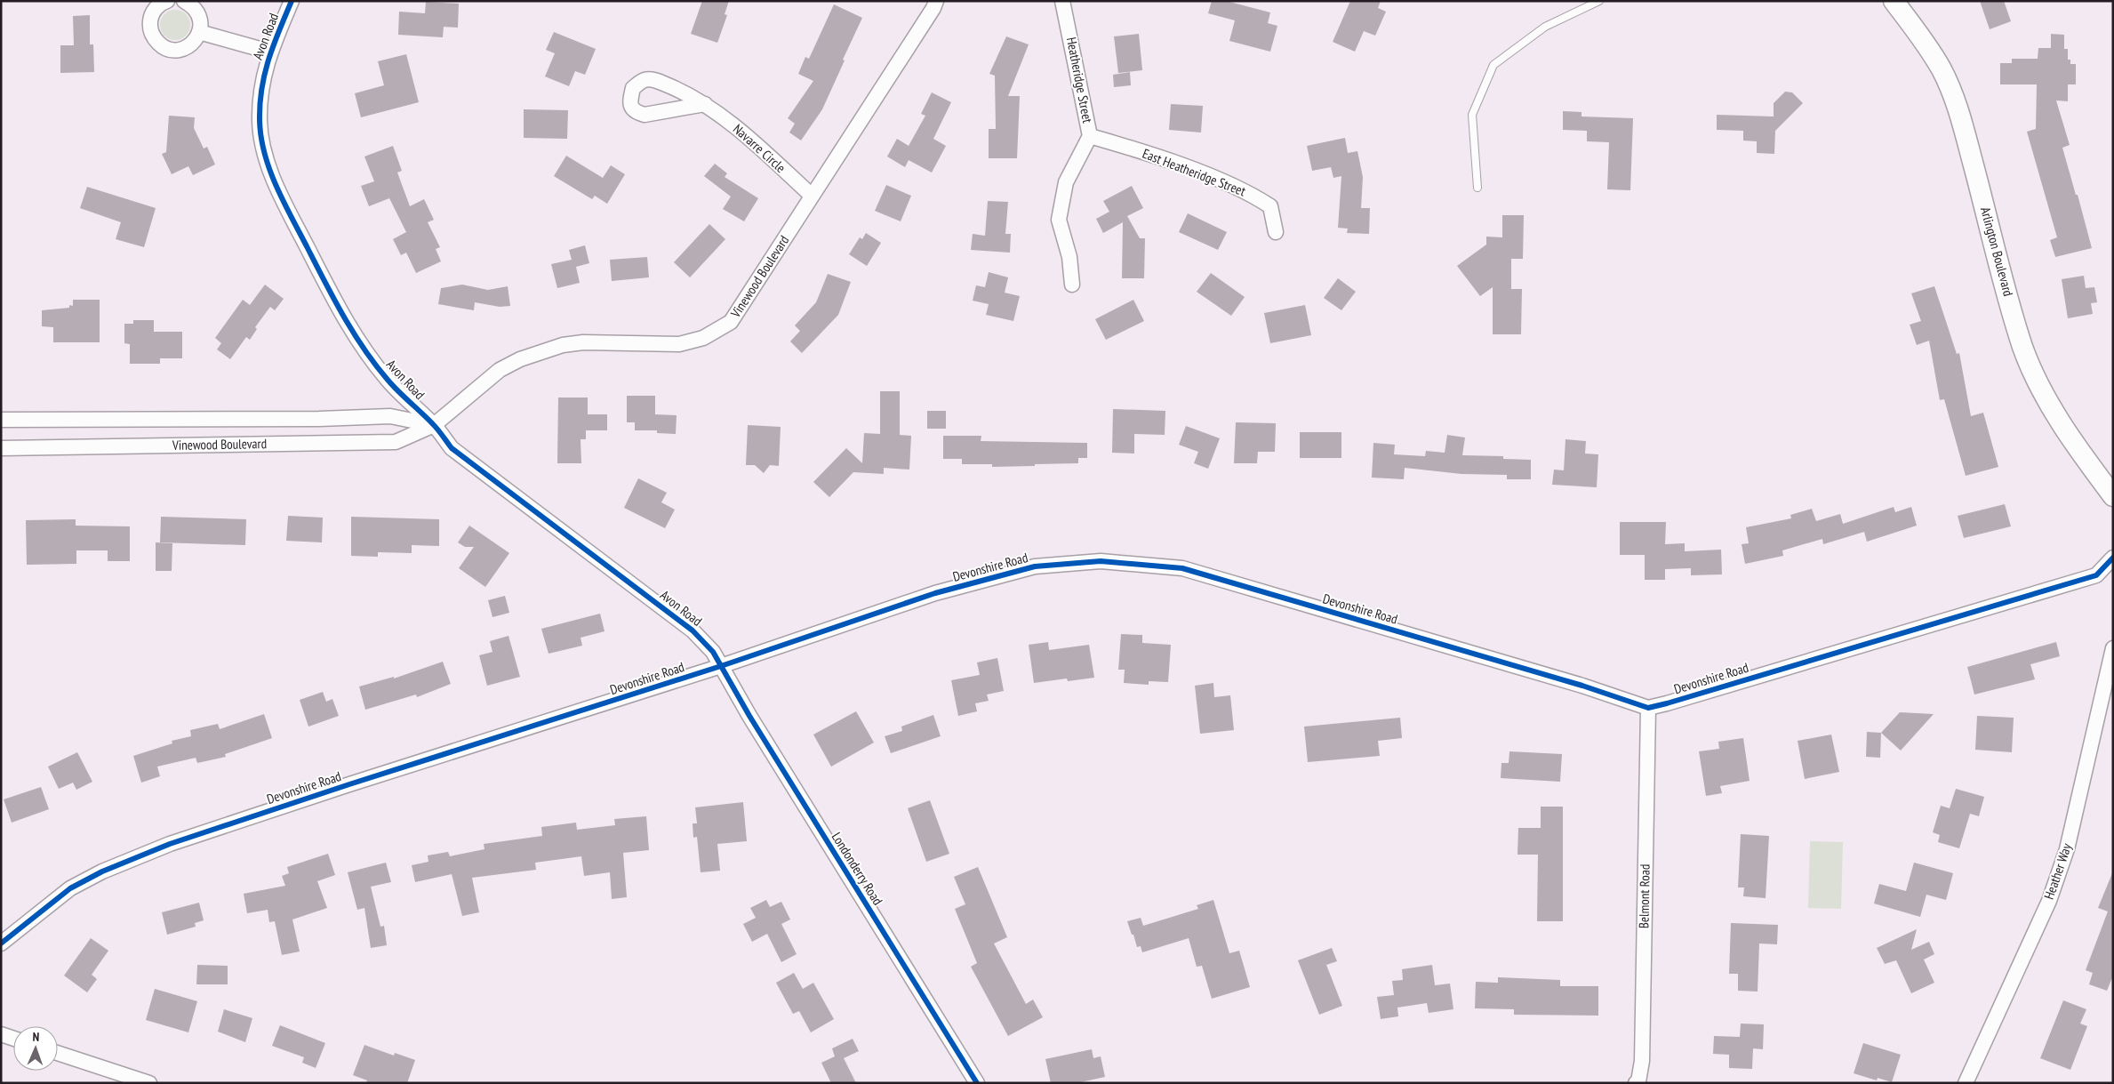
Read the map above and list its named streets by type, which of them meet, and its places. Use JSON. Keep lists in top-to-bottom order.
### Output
{
  "streets": {
    "street": [
      "Avon Road",
      "Heatheridge Street",
      "Navarre Circle",
      "East Heatheridge Street",
      "Arlington Boulevard",
      "Vinewood Boulevard",
      "Devonshire Road",
      "Londonderry Road",
      "Heather Way",
      "Belmont Road"
    ]
  },
  "crossings": [
    ["Avon Road", "Vinewood Boulevard"],
    ["Avon Road", "Devonshire Road"],
    ["Avon Road", "Londonderry Road"],
    ["Heatheridge Street", "East Heatheridge Street"],
    ["Navarre Circle", "Vinewood Boulevard"],
    ["Devonshire Road", "Londonderry Road"],
    ["Devonshire Road", "Belmont Road"]
  ],
  "north": "top"
}
